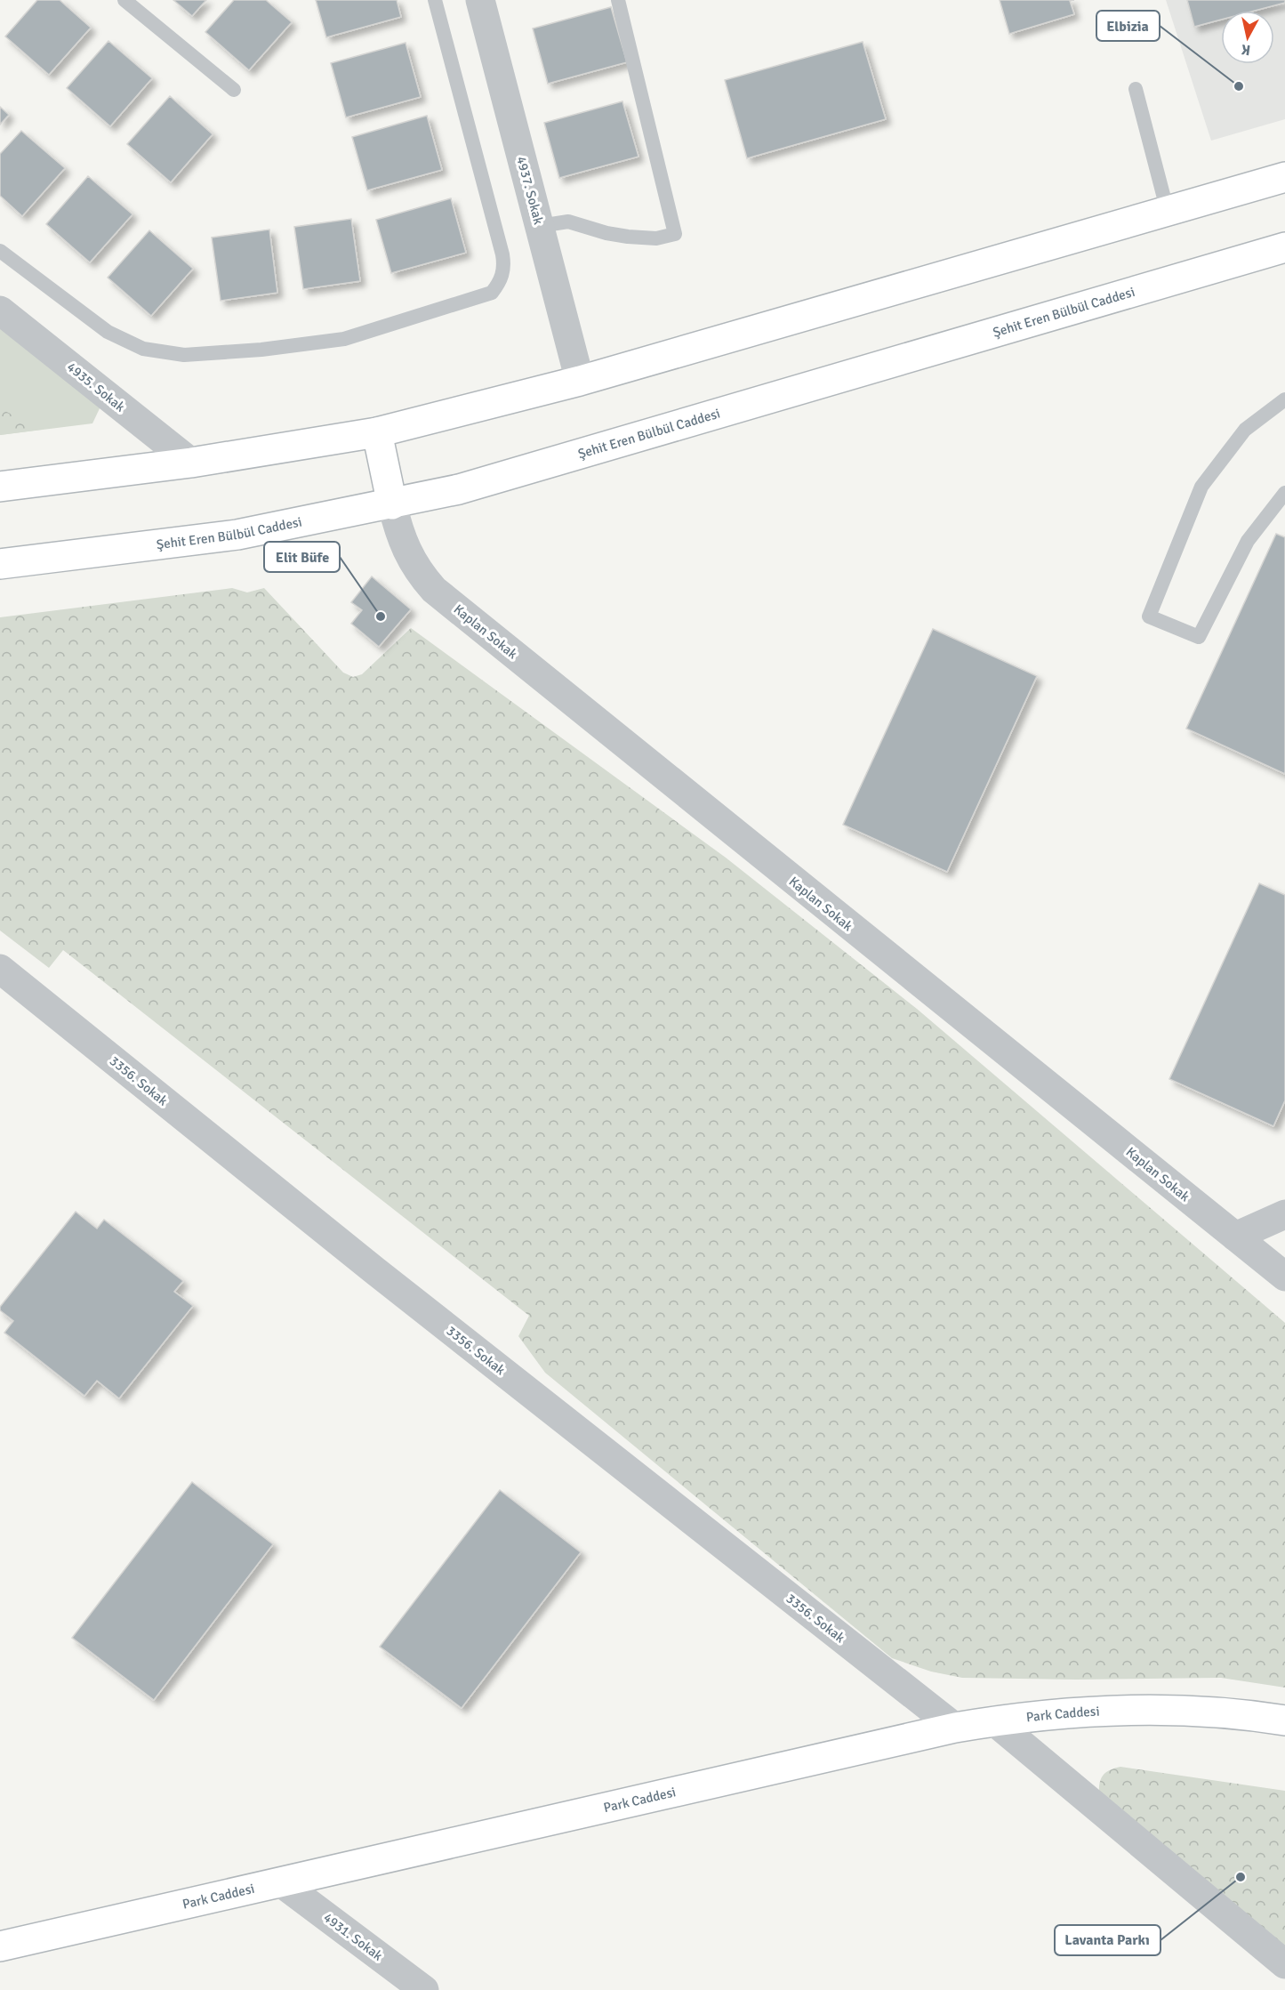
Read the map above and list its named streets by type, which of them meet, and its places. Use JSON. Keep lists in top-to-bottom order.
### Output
{
  "streets": {
    "main road": ["Şehit Eren Bülbül Caddesi", "Park Caddesi"],
    "street": [
      "4937. Sokak",
      "4935. Sokak",
      "Kaplan Sokak",
      "3356. Sokak",
      "4931. Sokak"
    ]
  },
  "crossings": [
    ["Şehit Eren Bülbül Caddesi", "Kaplan Sokak"],
    ["3356. Sokak", "Park Caddesi"],
    ["Park Caddesi", "4931. Sokak"]
  ],
  "places": ["Elbizia", "Elit Büfe", "Lavanta Parkı"],
  "north": "bottom"
}
